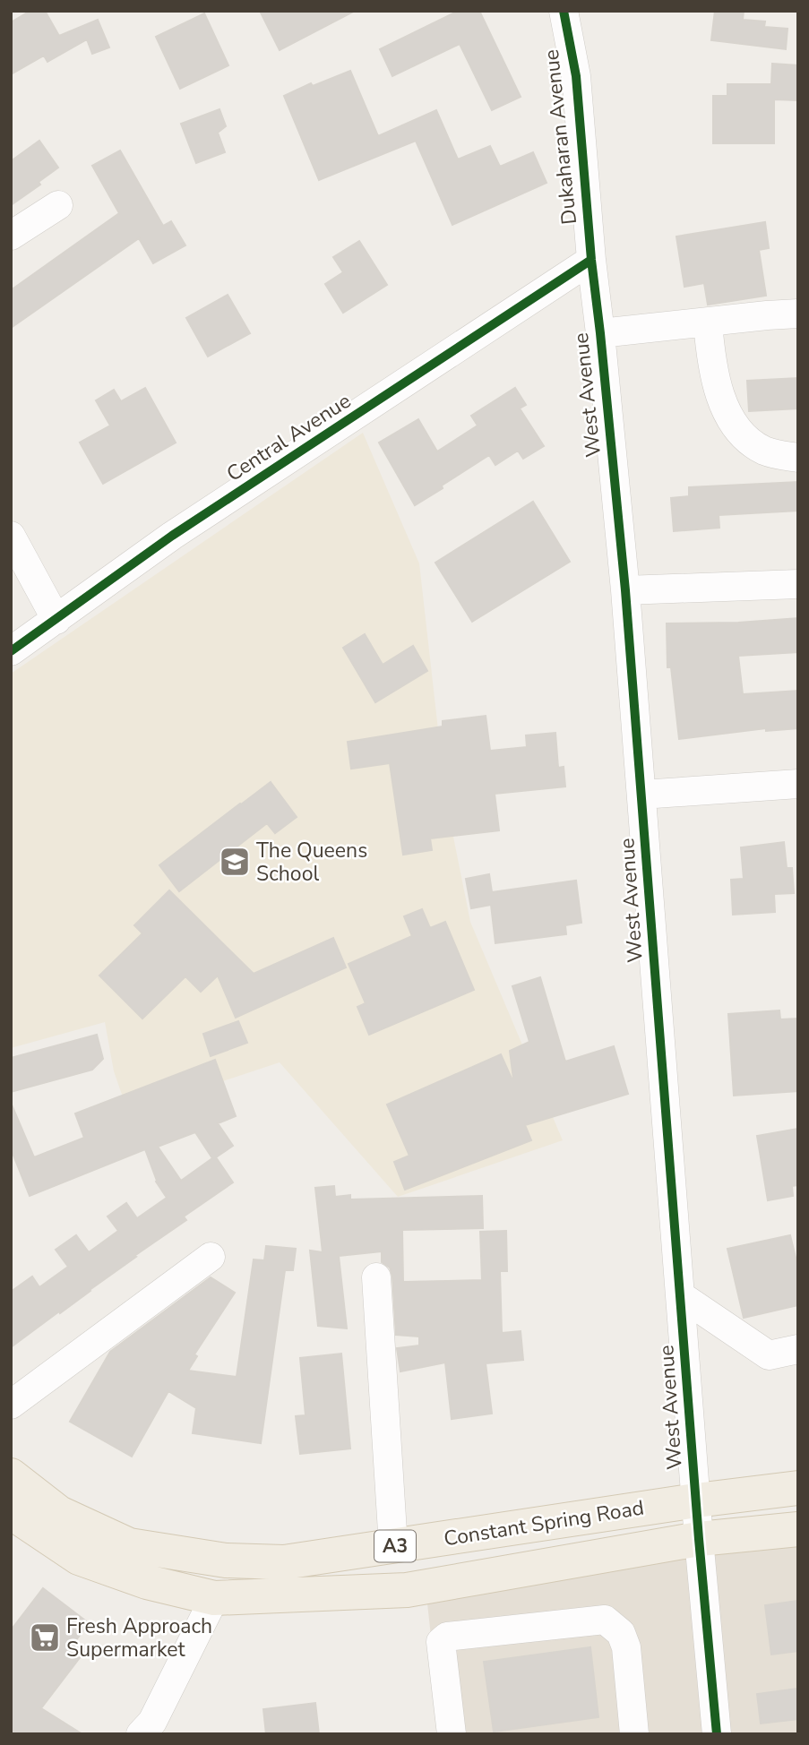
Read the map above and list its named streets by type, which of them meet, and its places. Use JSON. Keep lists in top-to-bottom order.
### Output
{
  "streets": {
    "main road": ["Constant Spring Road", "A3"],
    "street": ["Dukaharan Avenue", "West Avenue", "Central Avenue"]
  },
  "crossings": [
    ["Dukaharan Avenue", "West Avenue"],
    ["Dukaharan Avenue", "Central Avenue"],
    ["West Avenue", "Central Avenue"],
    ["West Avenue", "Constant Spring Road"]
  ],
  "places": {
    "school or university": ["The Queens School"],
    "supermarket": ["Fresh Approach Supermarket"]
  }
}
